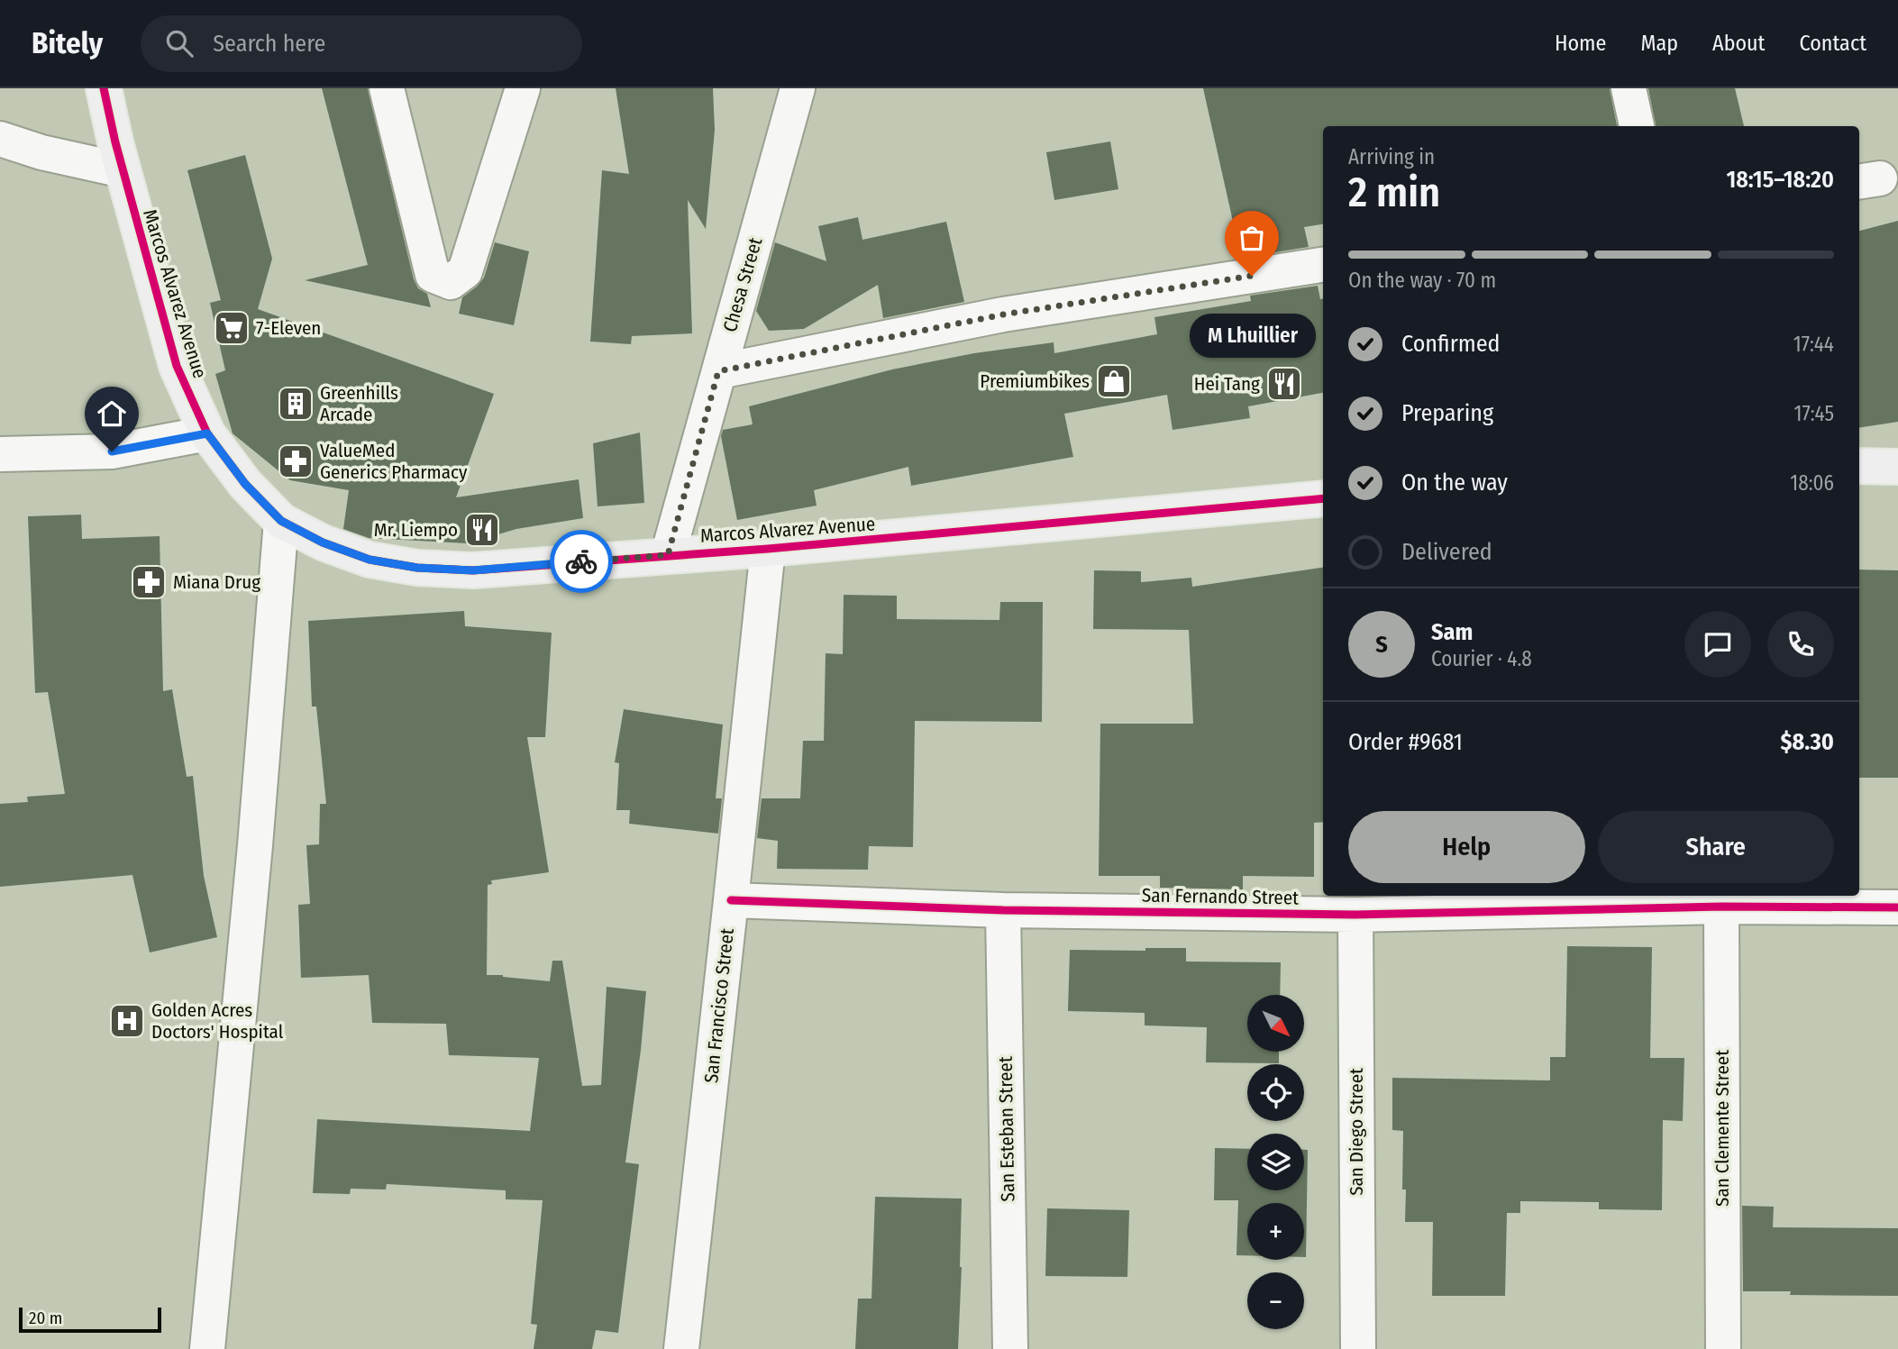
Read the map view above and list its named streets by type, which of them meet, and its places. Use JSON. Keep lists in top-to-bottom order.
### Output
{
  "streets": {
    "main road": ["Marcos Alvarez Avenue"],
    "street": [
      "Chesa Street",
      "San Fernando Street",
      "San Francisco Street",
      "San Clemente Street",
      "San Esteban Street",
      "San Diego Street"
    ]
  },
  "crossings": [
    ["Chesa Street", "Marcos Alvarez Avenue"],
    ["Marcos Alvarez Avenue", "San Francisco Street"],
    ["San Fernando Street", "San Francisco Street"],
    ["San Fernando Street", "San Clemente Street"],
    ["San Fernando Street", "San Esteban Street"],
    ["San Fernando Street", "San Diego Street"]
  ],
  "places": {
    "other": ["M Lhuillier"],
    "supermarket": ["7-Eleven"],
    "shop": ["Premiumbikes"],
    "restaurant": ["Hei Tang", "Mr. Liempo"],
    "building": ["Greenhills Arcade"],
    "pharmacy": ["ValueMed Generics Pharmacy", "Miana Drug"],
    "hospital": ["Golden Acres Doctors' Hospital"]
  },
  "scale_bar": "20 m",
  "north": "bottom right",
  "page": {
    "header": "Bitely",
    "search": "Search here",
    "nav": [
      "Home",
      "Map",
      "About",
      "Contact"
    ],
    "heading": ["2 min", "Arriving in", "18:15–18:20"],
    "panel": [
      "Sam",
      "Courier · 4.8",
      "Order #9681",
      "$8.30"
    ],
    "bar": "On the way · 70 m",
    "list": [
      ["Confirmed", "17:44"],
      ["Preparing", "17:45"],
      ["On the way", "18:06"],
      "Delivered"
    ],
    "bubble": "M Lhuillier",
    "round": "S",
    "buttons": ["Help", "Share"],
    "map_buttons": ["+", "−"],
    "scale": "20 m"
  }
}
